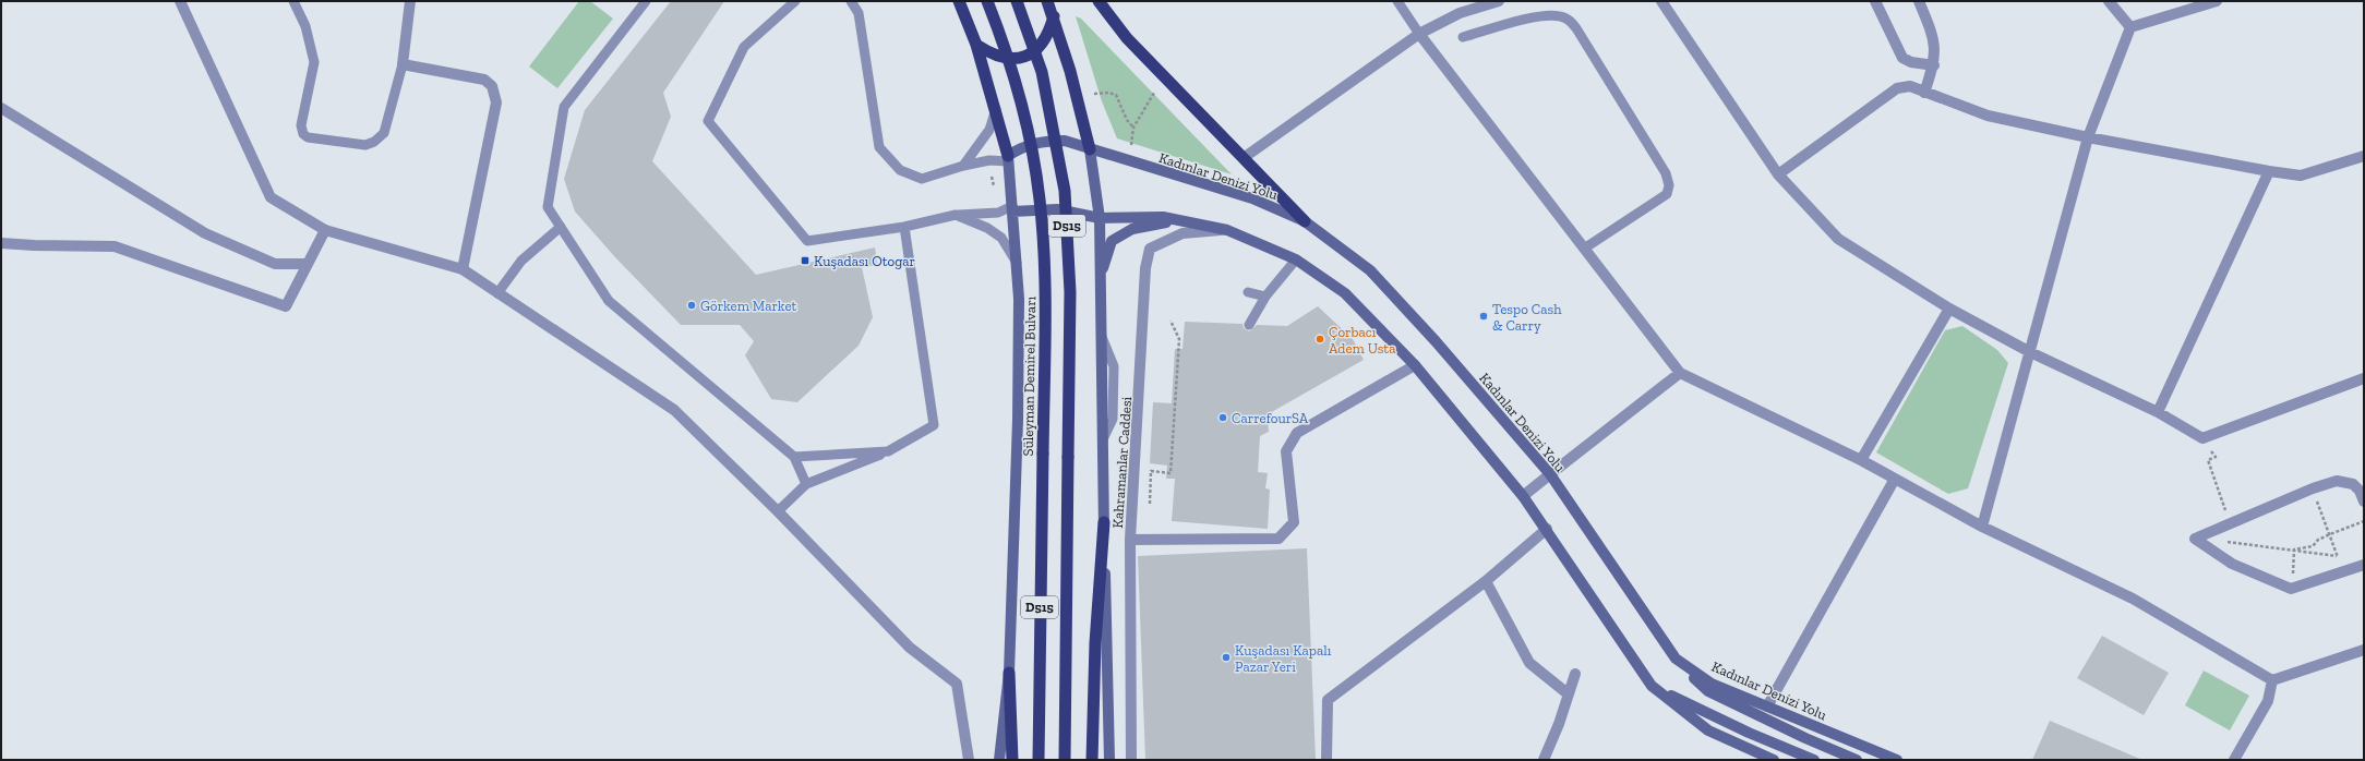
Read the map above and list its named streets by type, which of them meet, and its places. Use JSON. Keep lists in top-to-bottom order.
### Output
{
  "streets": {
    "highway": ["D515", "Süleyman Demirel Bulvarı"],
    "main road": ["Kadınlar Denizi Yolu"],
    "street": ["Kahramanlar Caddesi"]
  },
  "places": {
    "transit": ["Kuşadası Otogar"],
    "other": [
      "Görkem Market",
      "Tespo Cash & Carry",
      "Çorbacı Adem Usta",
      "CarrefourSA",
      "Kuşadası Kapalı Pazar Yeri"
    ]
  }
}
